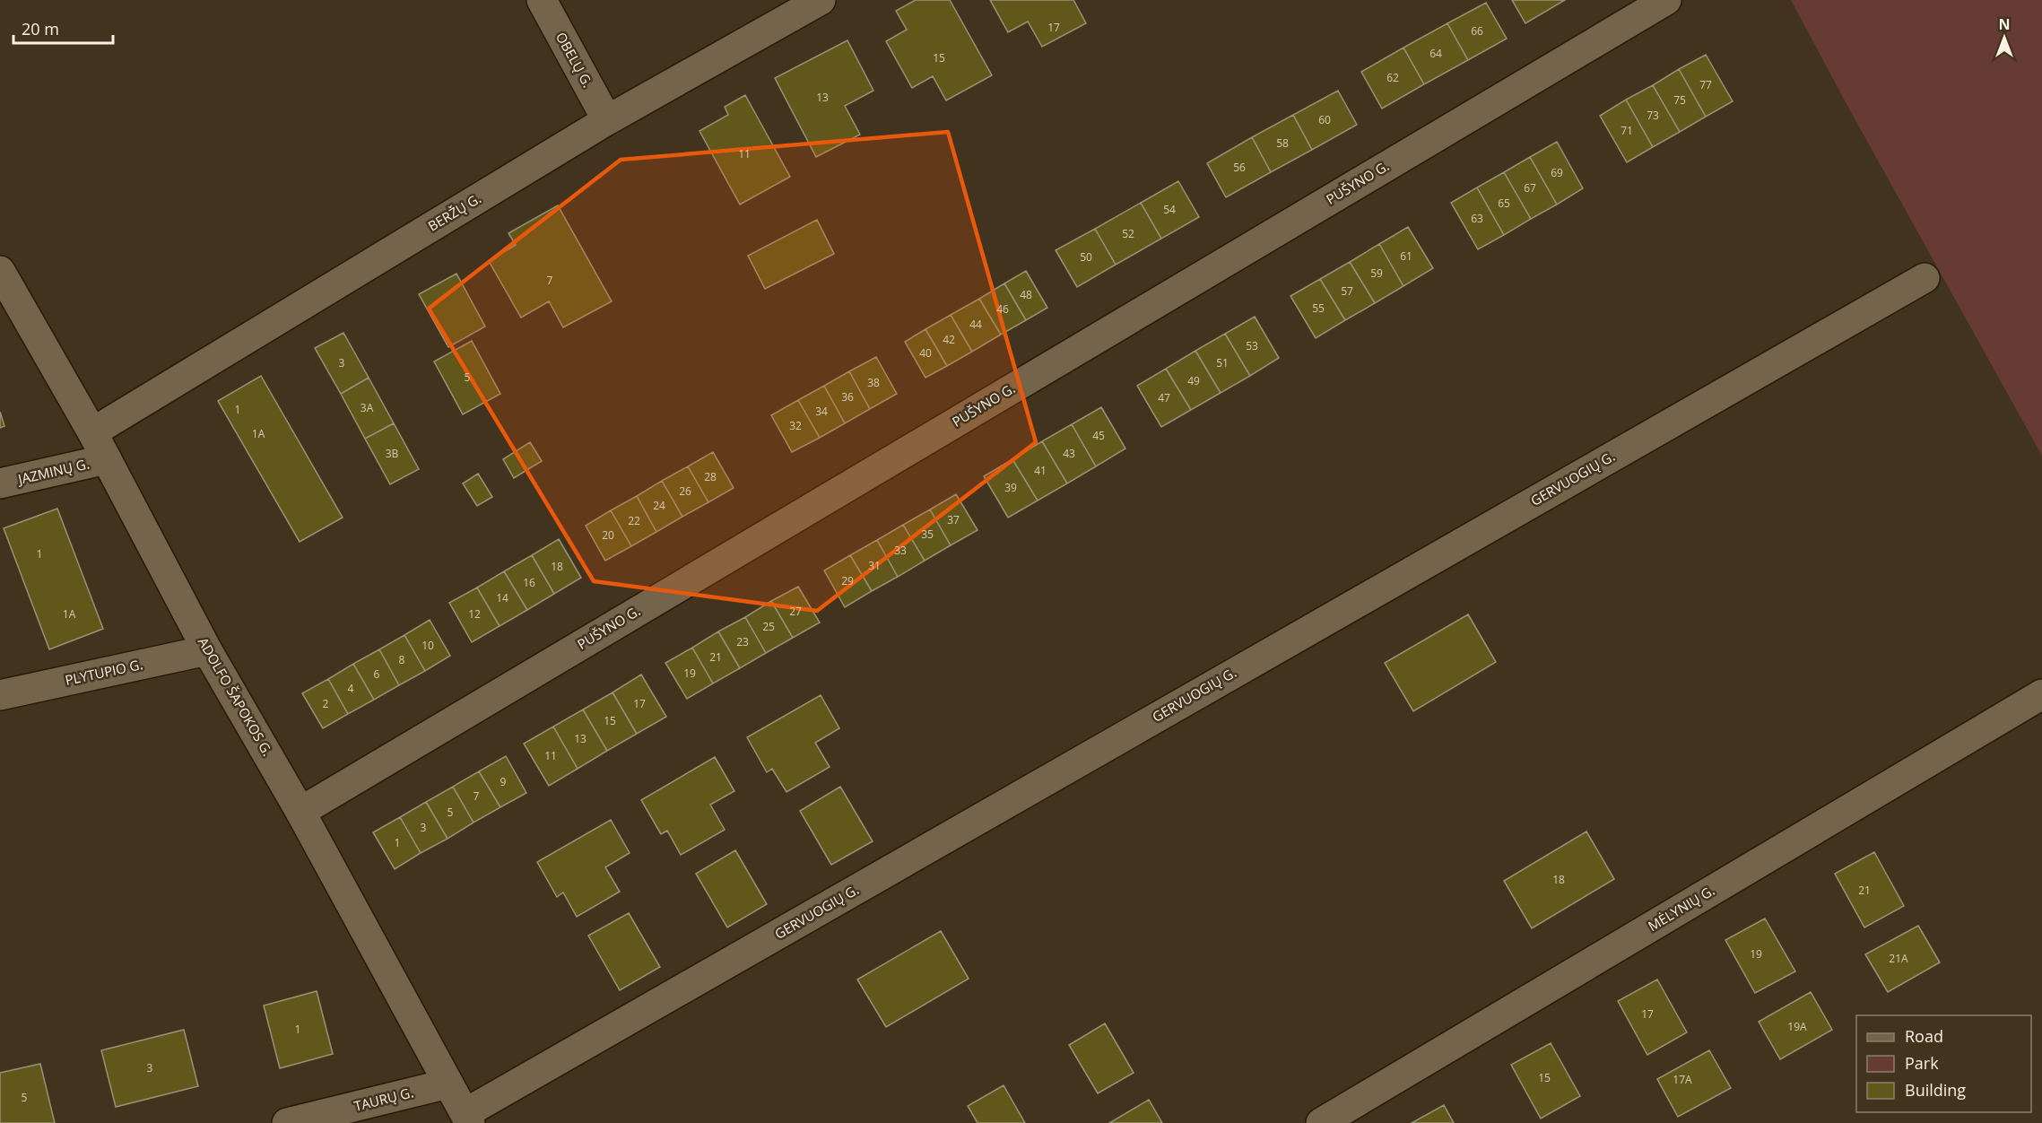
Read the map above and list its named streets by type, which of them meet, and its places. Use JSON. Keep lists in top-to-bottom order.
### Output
{
  "streets": {
    "street": [
      "OBELŲ G.",
      "PUŠYNO G.",
      "BERŽŲ G.",
      "JAZMINŲ G.",
      "GERVUOGIŲ G.",
      "PLYTUPIO G.",
      "ADOLFO ŠAPOKOS G.",
      "MĖLYNIŲ G.",
      "TAURŲ G."
    ]
  },
  "crossings": [
    ["OBELŲ G.", "BERŽŲ G."],
    ["PUŠYNO G.", "ADOLFO ŠAPOKOS G."],
    ["BERŽŲ G.", "ADOLFO ŠAPOKOS G."],
    ["JAZMINŲ G.", "ADOLFO ŠAPOKOS G."],
    ["GERVUOGIŲ G.", "ADOLFO ŠAPOKOS G."],
    ["PLYTUPIO G.", "ADOLFO ŠAPOKOS G."],
    ["ADOLFO ŠAPOKOS G.", "TAURŲ G."]
  ],
  "house_numbers": [
    "17",
    "66",
    "64",
    "15",
    "62",
    "77",
    "13",
    "75",
    "73",
    "60",
    "71",
    "58",
    "11",
    "56",
    "69",
    "67",
    "65",
    "54",
    "63",
    "52",
    "61",
    "50",
    "59",
    "7",
    "57",
    "48",
    "55",
    "46",
    "44",
    "42",
    "53",
    "40",
    "3",
    "51",
    "5",
    "49",
    "38",
    "36",
    "47",
    "3A",
    "1",
    "34",
    "32",
    "1A",
    "45",
    "3B",
    "43",
    "41",
    "28",
    "39",
    "26",
    "24",
    "37",
    "22",
    "35",
    "20",
    "33",
    "1",
    "31",
    "18",
    "29",
    "16",
    "14",
    "27",
    "1A",
    "12",
    "25",
    "23",
    "10",
    "21",
    "8",
    "19",
    "6",
    "4",
    "2",
    "17",
    "15",
    "13",
    "11",
    "9",
    "7",
    "5",
    "3",
    "1",
    "18",
    "21",
    "19",
    "21A",
    "17",
    "19A",
    "1",
    "3",
    "15",
    "17A",
    "5"
  ],
  "legend": ["Road", "Park", "Building"],
  "scale_bar": "20 m",
  "north": "top"
}
